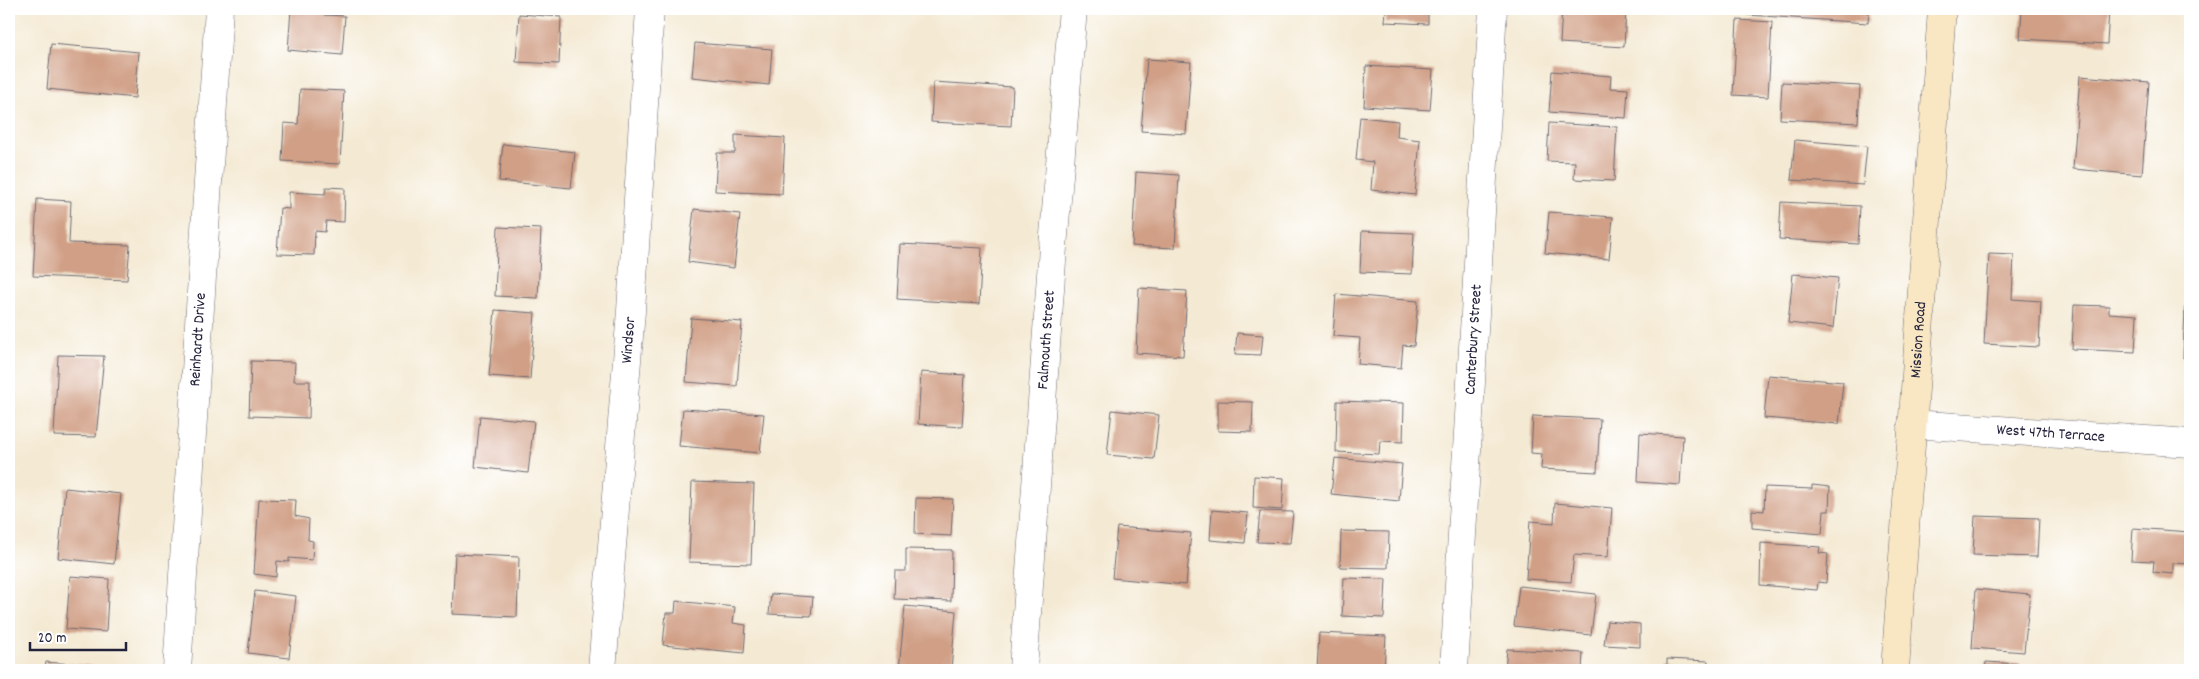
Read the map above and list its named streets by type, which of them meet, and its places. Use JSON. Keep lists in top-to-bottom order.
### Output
{
  "streets": {
    "main road": ["Mission Road"],
    "street": [
      "Falmouth Street",
      "Reinhardt Drive",
      "Windsor",
      "Canterbury Street",
      "West 47th Terrace"
    ]
  },
  "crossings": [
    ["Mission Road", "West 47th Terrace"]
  ],
  "scale_bar": "20 m"
}
